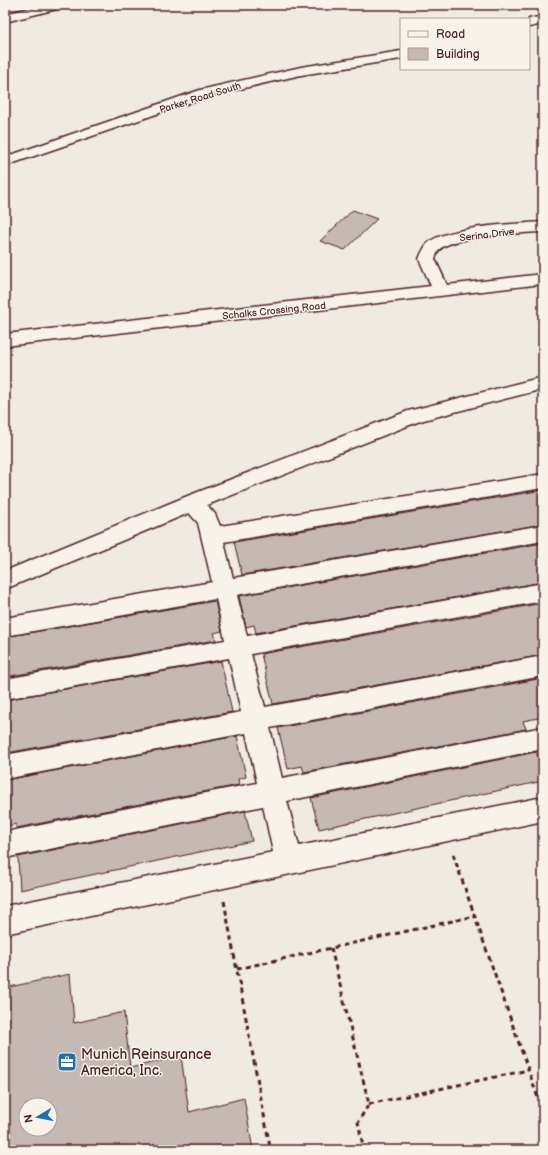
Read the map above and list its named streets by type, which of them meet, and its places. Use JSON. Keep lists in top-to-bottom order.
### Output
{
  "streets": {
    "street": ["Parker Road South", "Serina Drive", "Schalks Crossing Road"]
  },
  "crossings": [
    ["Serina Drive", "Schalks Crossing Road"]
  ],
  "places": {
    "office": ["Munich Reinsurance America, Inc."]
  },
  "legend": ["Road", "Building"],
  "north": "left"
}
